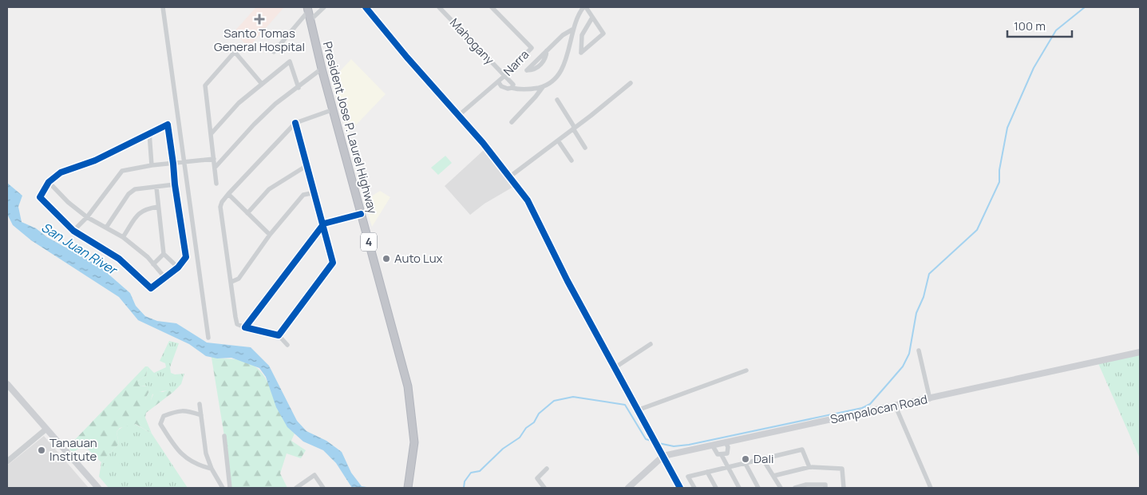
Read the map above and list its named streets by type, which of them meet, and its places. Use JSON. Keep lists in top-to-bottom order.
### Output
{
  "streets": {
    "highway": ["President Jose P. Laurel Highway", "4"],
    "main road": ["Sampalocan Road"],
    "street": ["Mahogany", "Narra"]
  },
  "crossings": [
    ["Mahogany", "Narra"]
  ],
  "water": ["San Juan River"],
  "places": {
    "health": ["Santo Tomas General Hospital"],
    "other": ["Auto Lux", "Tanauan Institute", "Dali"]
  },
  "scale_bar": "100 m"
}
